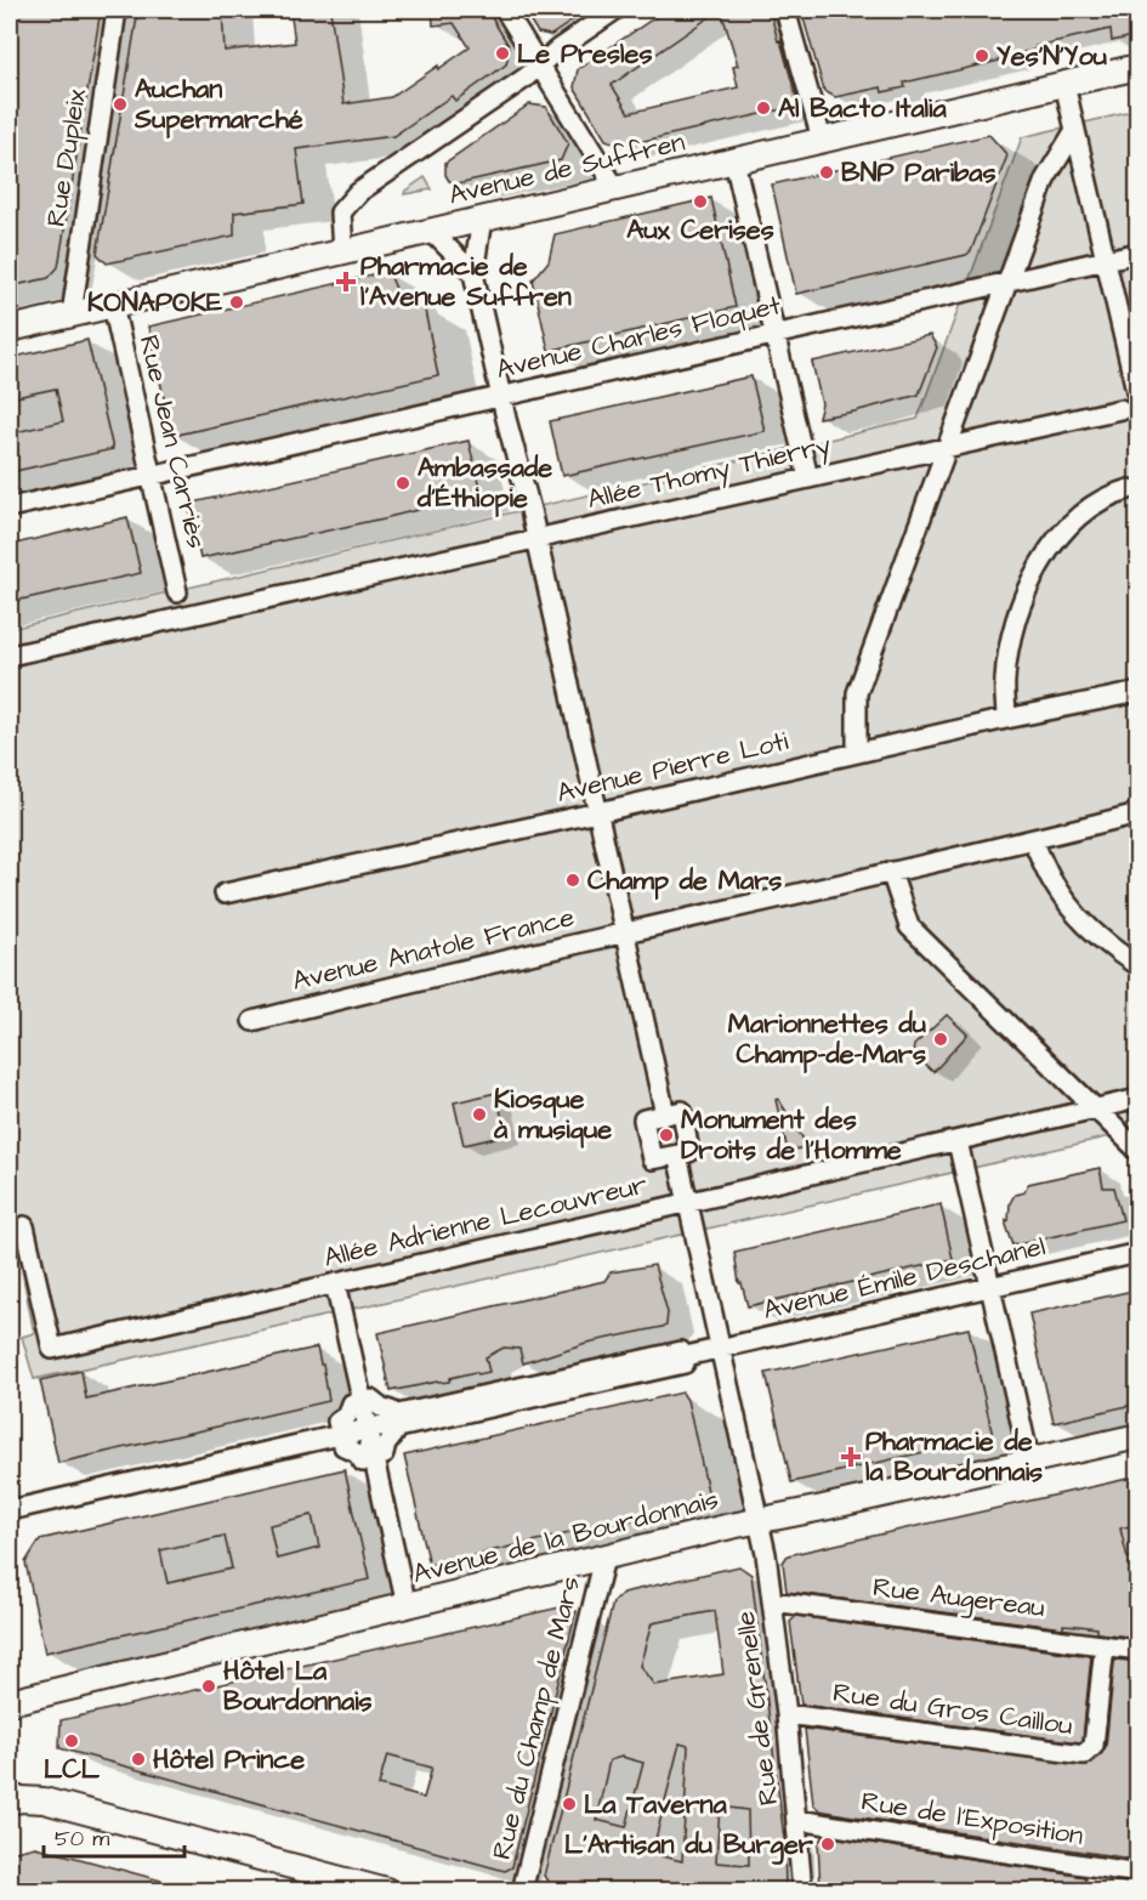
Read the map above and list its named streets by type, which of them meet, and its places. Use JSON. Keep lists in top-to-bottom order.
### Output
{
  "streets": {
    "main road": ["Avenue de Suffren", "Avenue de la Bourdonnais"],
    "street": [
      "Rue Dupleix",
      "Avenue Charles Floquet",
      "Rue Jean Carriès",
      "Allée Thomy Thierry",
      "Avenue Pierre Loti",
      "Avenue Anatole France",
      "Allée Adrienne Lecouvreur",
      "Avenue Émile Deschanel",
      "Rue Augereau",
      "Rue de Grenelle",
      "Rue du Gros Caillou",
      "Rue du Champ de Mars",
      "Rue de l'Exposition"
    ]
  },
  "crossings": [
    ["Rue Dupleix", "Avenue de Suffren"],
    ["Avenue de Suffren", "Rue Jean Carriès"],
    ["Avenue Charles Floquet", "Rue Jean Carriès"],
    ["Allée Adrienne Lecouvreur", "Rue de Grenelle"],
    ["Avenue Émile Deschanel", "Rue de Grenelle"],
    ["Avenue de la Bourdonnais", "Rue de Grenelle"],
    ["Avenue de la Bourdonnais", "Rue du Champ de Mars"],
    ["Rue Augereau", "Rue de Grenelle"],
    ["Rue Augereau", "Rue du Gros Caillou"],
    ["Rue de Grenelle", "Rue du Gros Caillou"],
    ["Rue de Grenelle", "Rue de l'Exposition"]
  ],
  "places": {
    "other": [
      "Le Presles",
      "Yes’N’You",
      "Auchan Supermarché",
      "Al Bacto Italia",
      "BNP Paribas",
      "Aux Cerises",
      "KONAPOKE",
      "Ambassade d'Éthiopie",
      "Champ de Mars",
      "Marionnettes du Champ-de-Mars",
      "Kiosque à musique",
      "Monument des Droits de l'Homme",
      "Hôtel La Bourdonnais",
      "LCL",
      "Hôtel Prince",
      "La Taverna",
      "L'Artisan du Burger"
    ],
    "health": ["Pharmacie de l'Avenue Suffren", "Pharmacie de la Bourdonnais"]
  },
  "scale_bar": "50 m"
}
